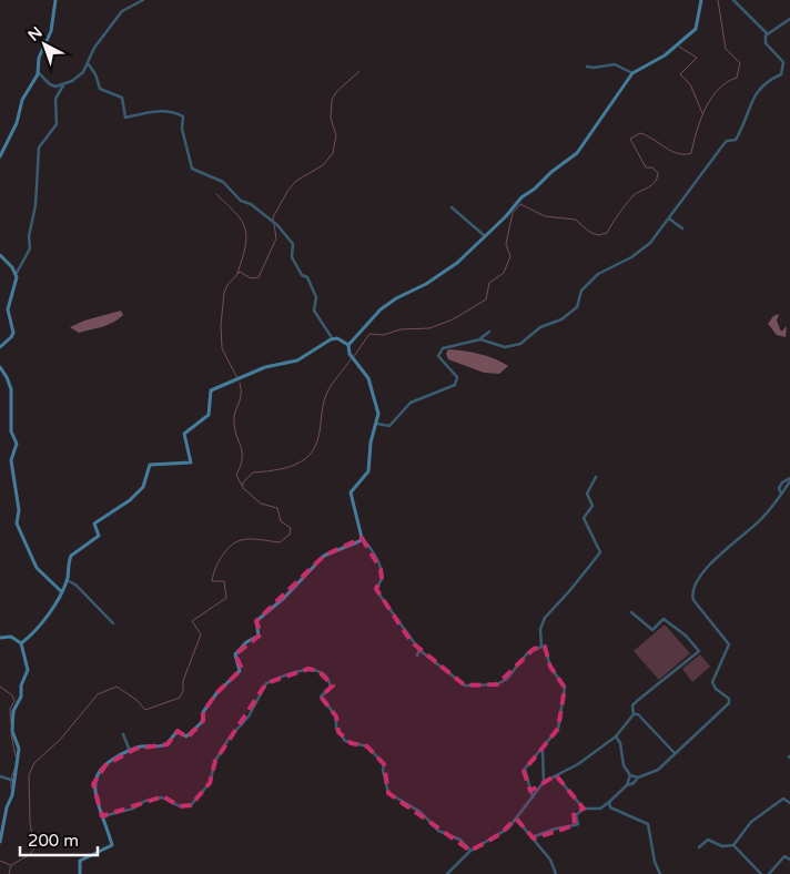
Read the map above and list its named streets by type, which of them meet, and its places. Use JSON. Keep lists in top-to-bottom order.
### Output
{
  "scale_bar": "200 m",
  "north": "top left"
}
